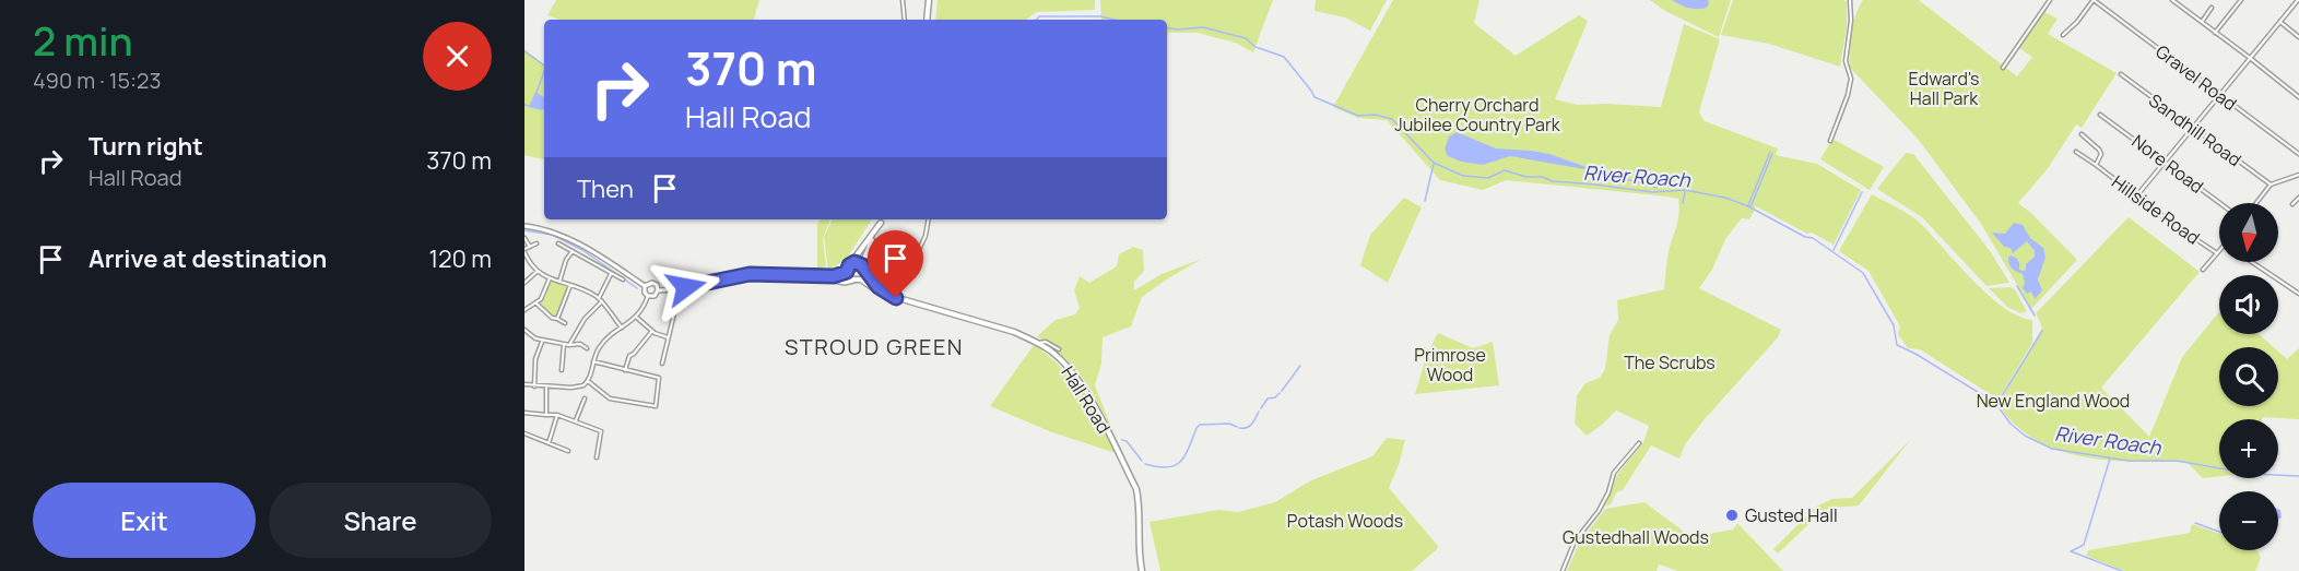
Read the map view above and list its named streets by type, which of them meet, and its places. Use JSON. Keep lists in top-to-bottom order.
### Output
{
  "streets": {
    "main road": ["Hall Road"],
    "street": [
      "Gravel Road",
      "Sandhill Road",
      "Nore Road",
      "Hillside Road"
    ]
  },
  "districts": ["STROUD GREEN"],
  "water": ["River Roach"],
  "parks": [
    "Edward's Hall Park",
    "Cherry Orchard Jubilee Country Park",
    "Primrose Wood",
    "The Scrubs",
    "New England Wood",
    "Potash Woods",
    "Gustedhall Woods"
  ],
  "places": ["Gusted Hall"],
  "north": "bottom",
  "page": {
    "heading": ["2 min", "490 m · 15:23"],
    "turn": ["370 m", "Hall Road"],
    "list": [
      {
        "name": "Turn right",
        "note": "Hall Road",
        "value": "370 m"
      },
      {
        "name": "Arrive at destination",
        "value": "120 m"
      }
    ],
    "then": "Then",
    "map_buttons": ["+", "−"],
    "buttons": ["Exit", "Share"]
  }
}
